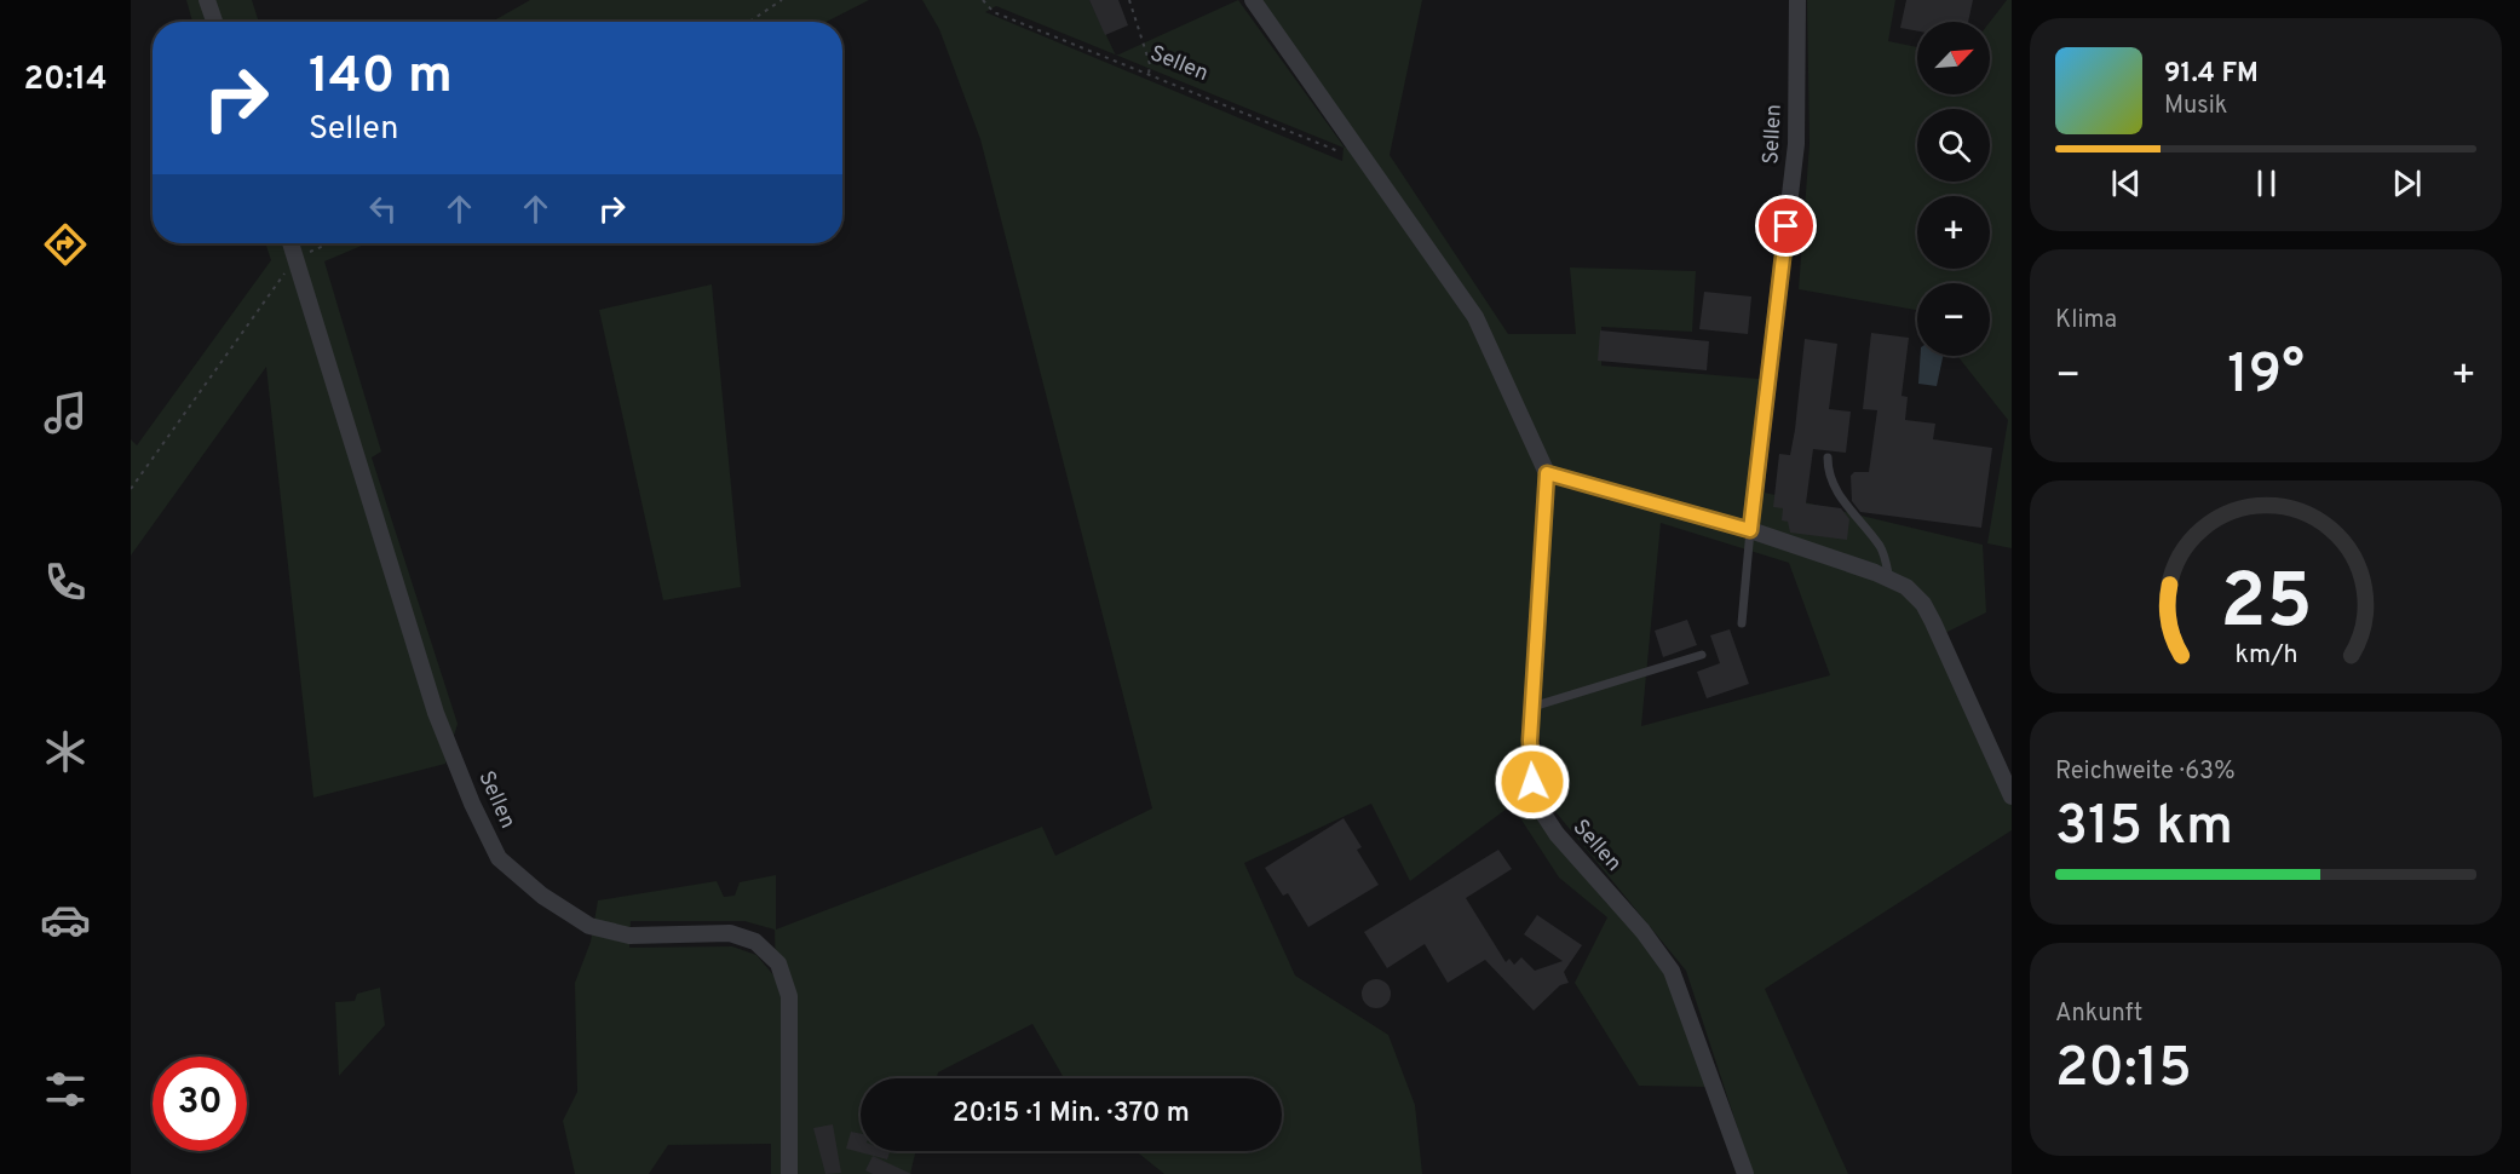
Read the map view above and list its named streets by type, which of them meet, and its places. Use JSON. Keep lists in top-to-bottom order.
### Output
{
  "streets": {
    "street": ["Sellen"]
  },
  "north": "top right",
  "page": {
    "tabs": "20:14",
    "map_buttons": ["+", "−"],
    "turn": ["140 m", "Sellen"],
    "song": ["91.4 FM", "Musik"],
    "tile": [
      "Klima",
      ["Reichweite · 63%", "315 km"],
      ["Ankunft", "20:15"]
    ],
    "heat": ["−", "19°", "+"],
    "limit": "30",
    "trip": "20:15 · 1 Min. · 370 m",
    "gauge": ["25", "km/h"]
  }
}
